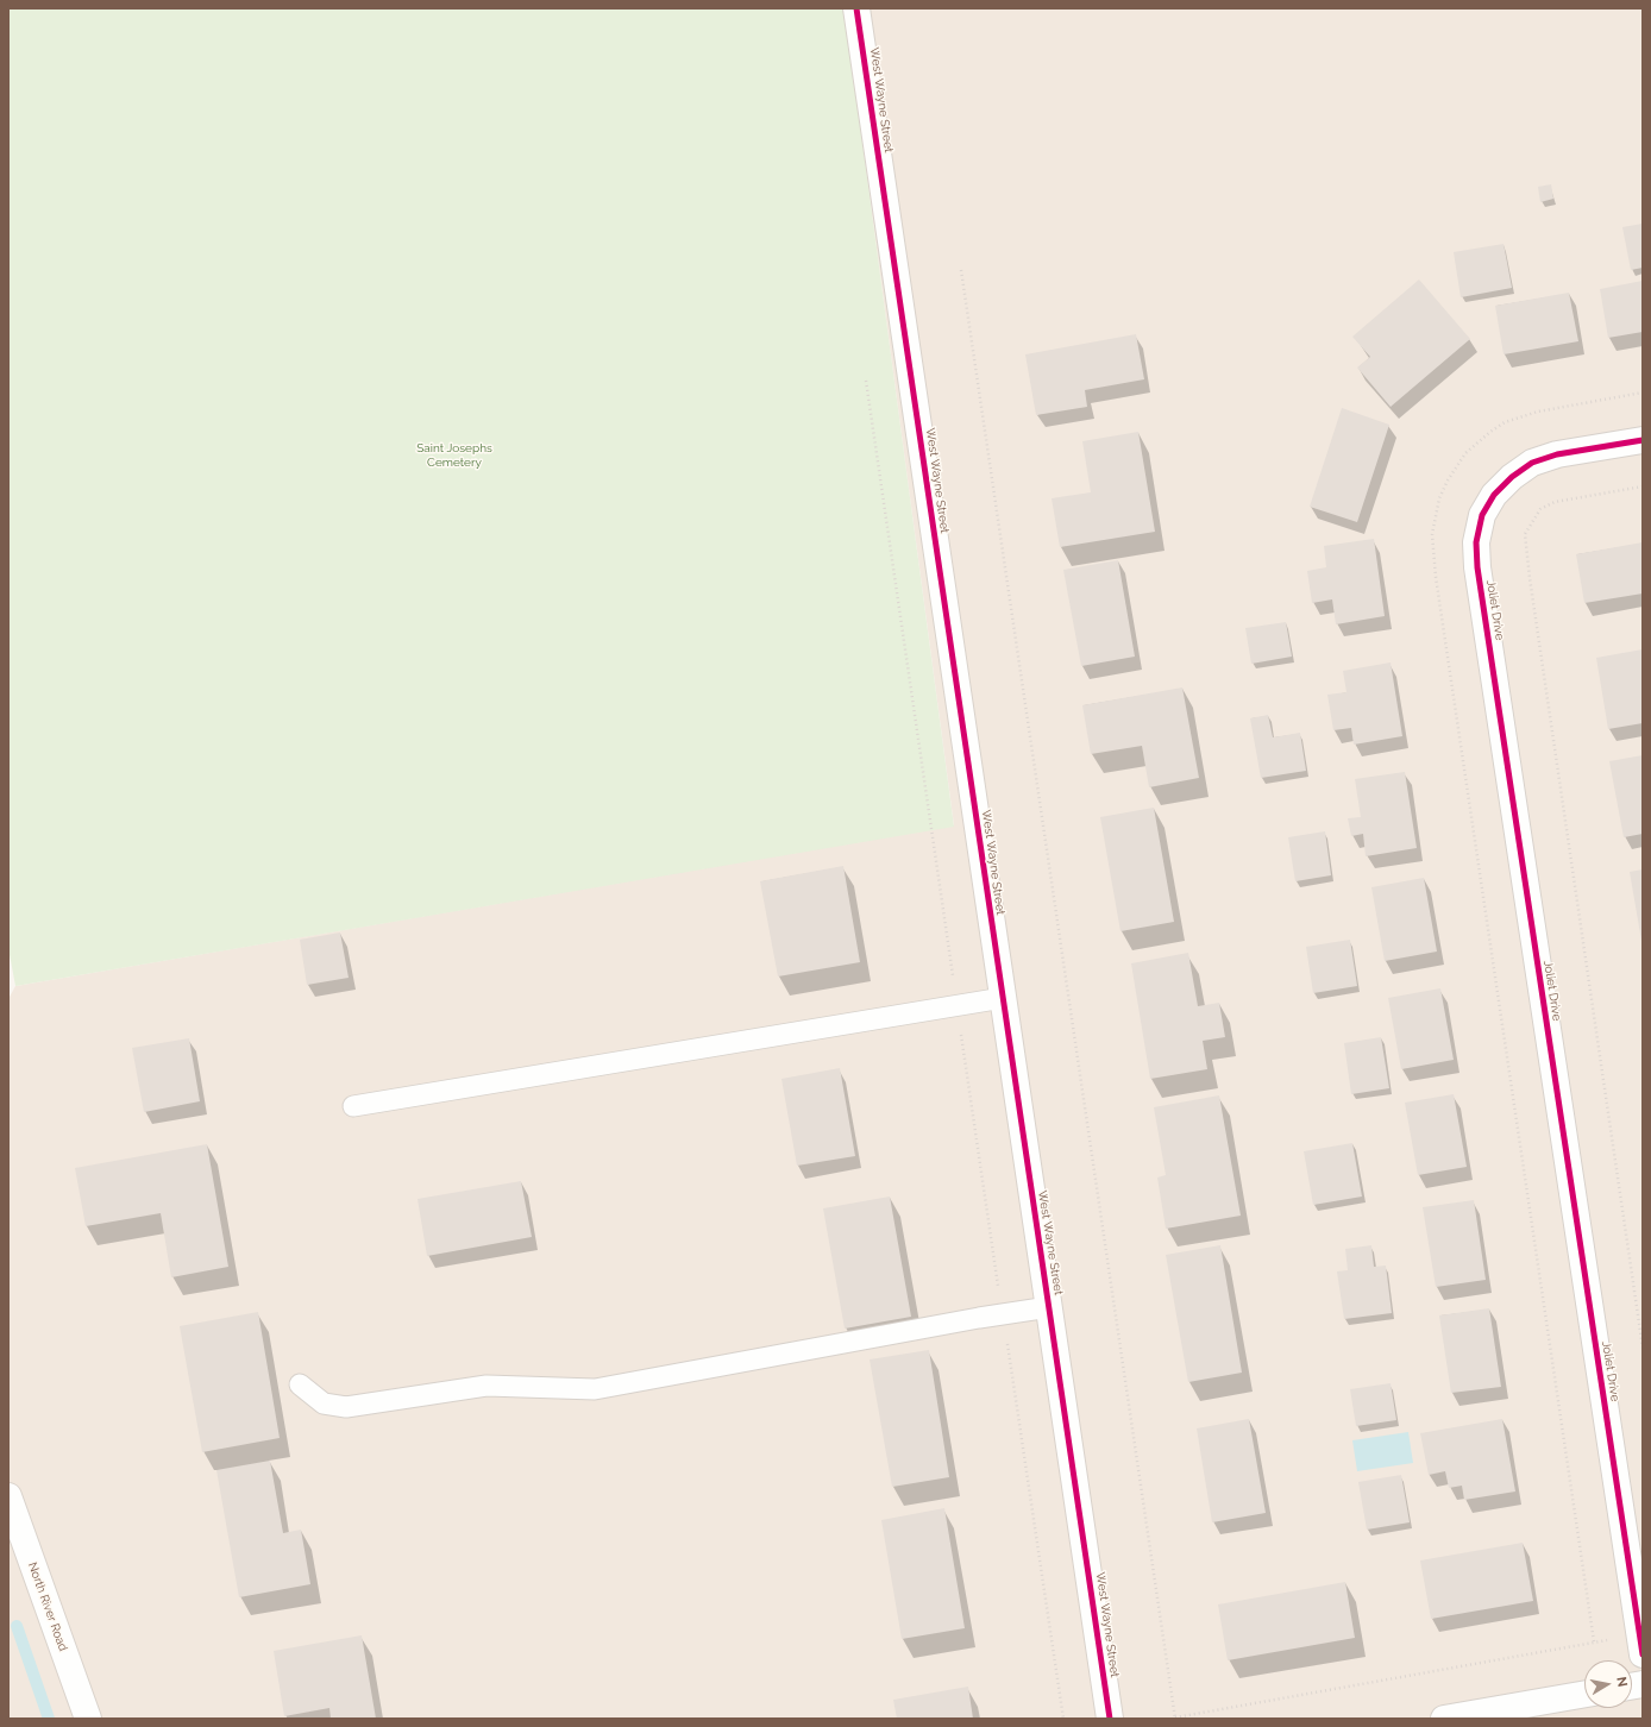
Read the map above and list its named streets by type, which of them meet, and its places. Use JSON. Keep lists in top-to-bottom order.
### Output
{
  "streets": {
    "street": ["West Wayne Street", "Joliet Drive", "North River Road"]
  },
  "parks": ["Saint Josephs Cemetery"],
  "north": "right"
}
